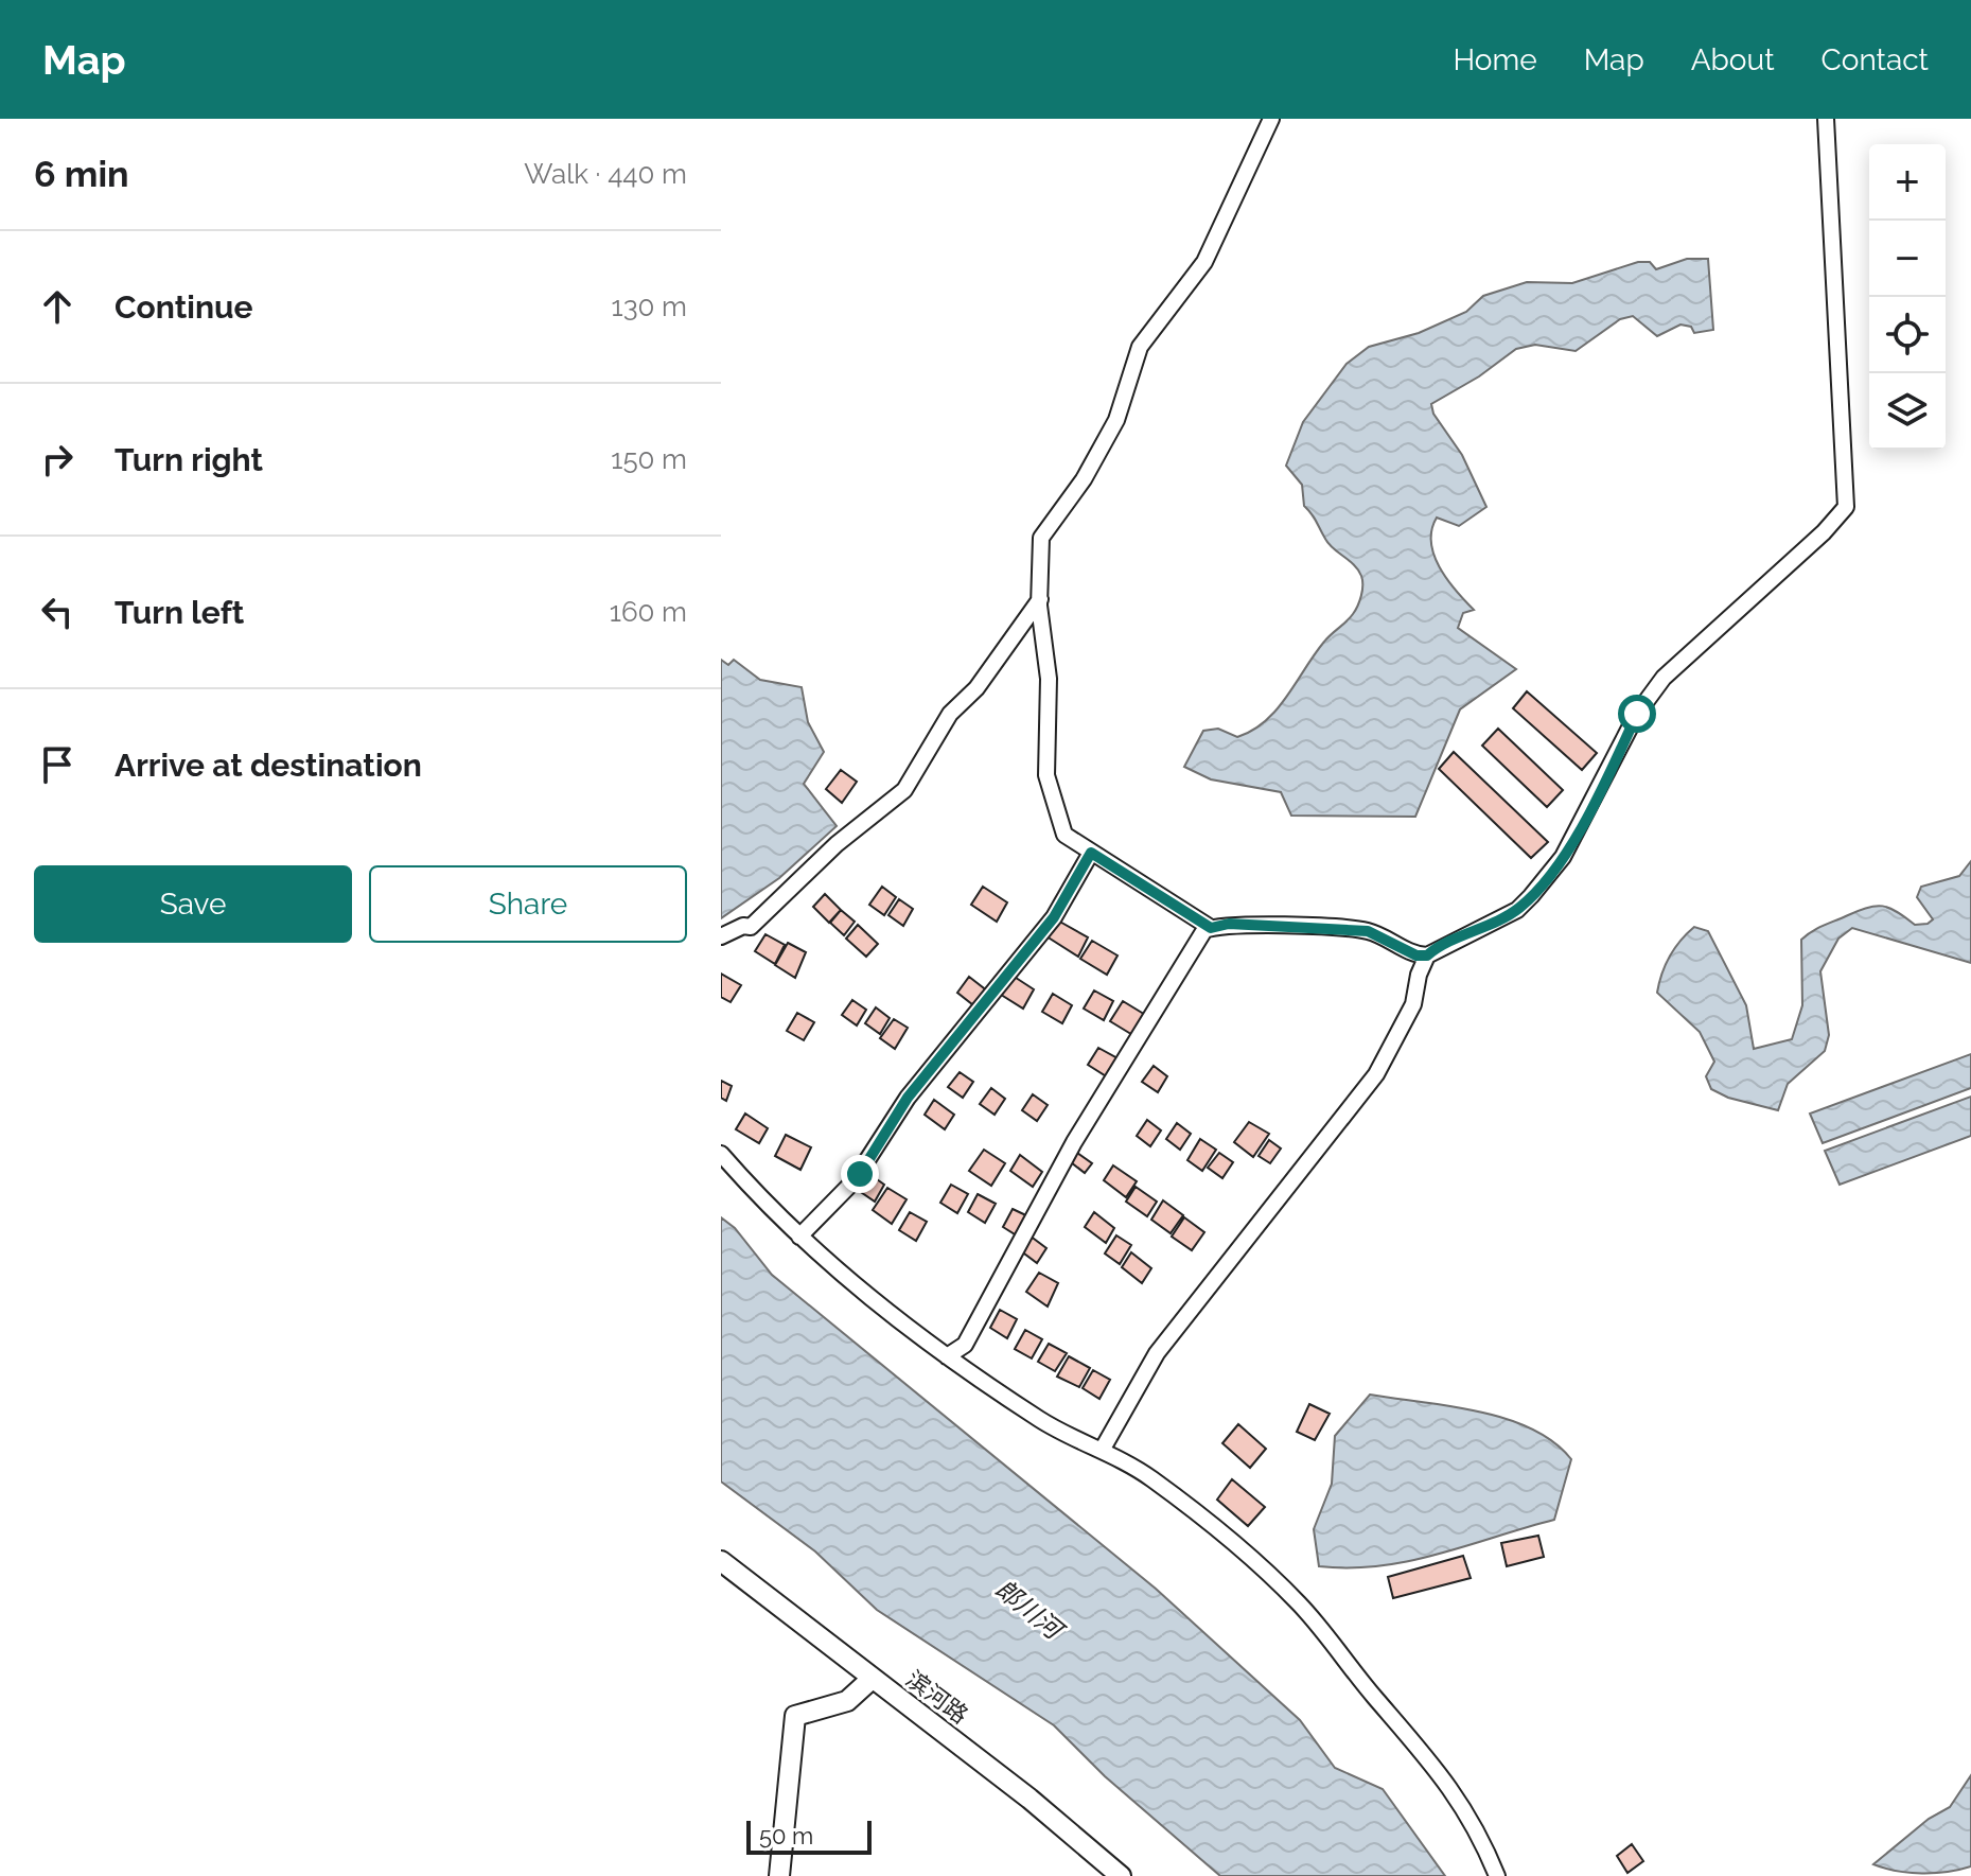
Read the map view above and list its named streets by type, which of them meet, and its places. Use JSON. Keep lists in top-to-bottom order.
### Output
{
  "streets": {
    "street": ["滨河路"]
  },
  "water": ["郎川河"],
  "scale_bar": "50 m",
  "page": {
    "header": "Map",
    "nav": [
      "Home",
      "Map",
      "About",
      "Contact"
    ],
    "heading": ["6 min", "Walk · 440 m"],
    "map_buttons": ["+", "−"],
    "list": [
      ["Continue", "130 m"],
      ["Turn right", "150 m"],
      ["Turn left", "160 m"],
      "Arrive at destination"
    ],
    "buttons": ["Save", "Share"],
    "scale": "50 m"
  }
}
